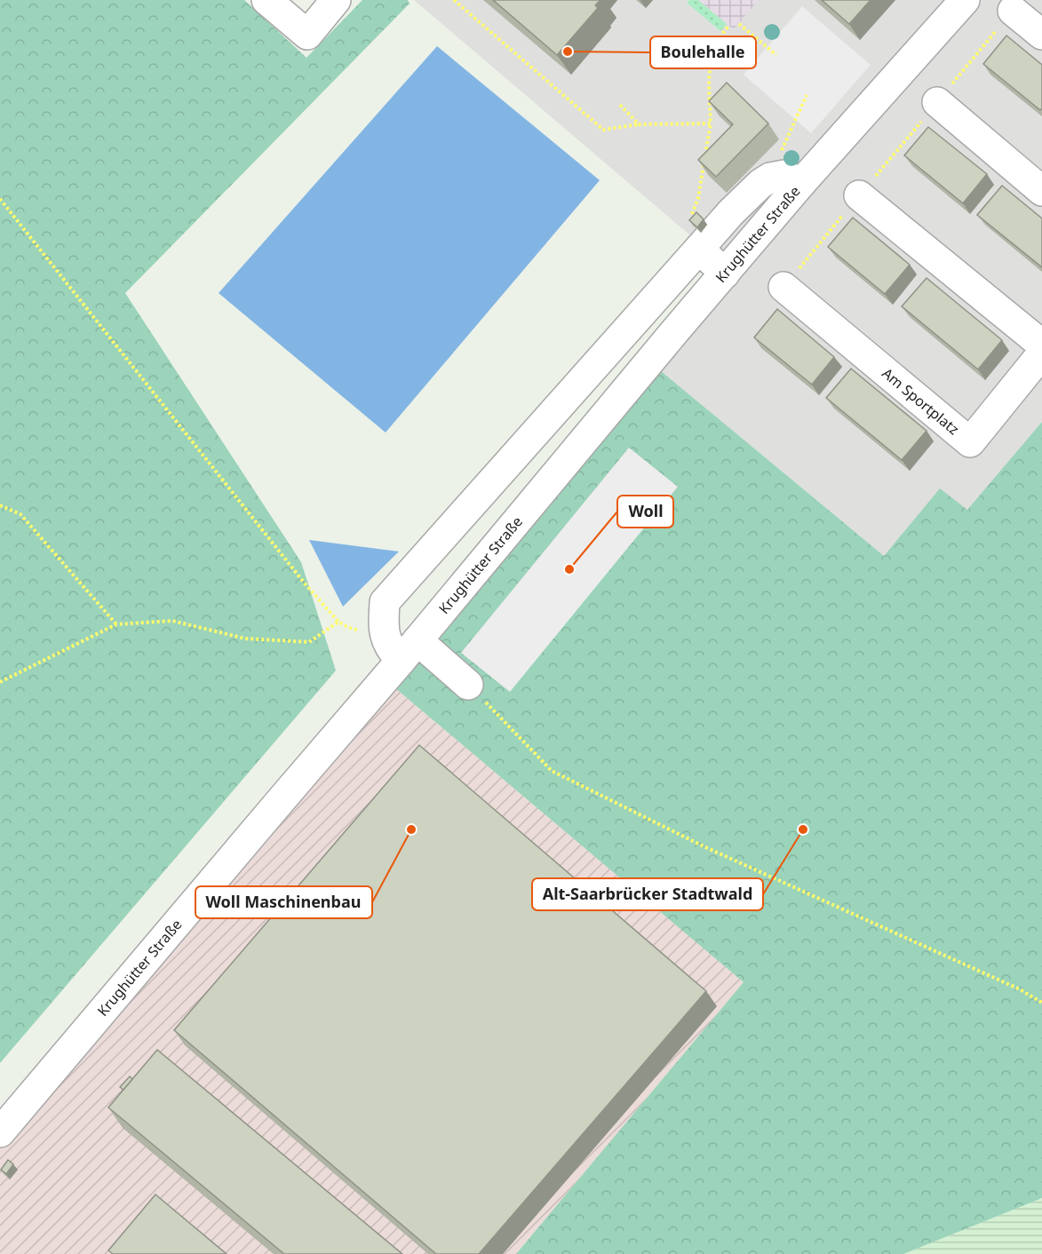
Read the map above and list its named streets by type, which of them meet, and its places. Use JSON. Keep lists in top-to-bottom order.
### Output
{
  "streets": {
    "street": ["Krughütter Straße", "Am Sportplatz"]
  },
  "places": [
    "Boulehalle",
    "Woll",
    "Woll Maschinenbau",
    "Alt-Saarbrücker Stadtwald"
  ]
}
